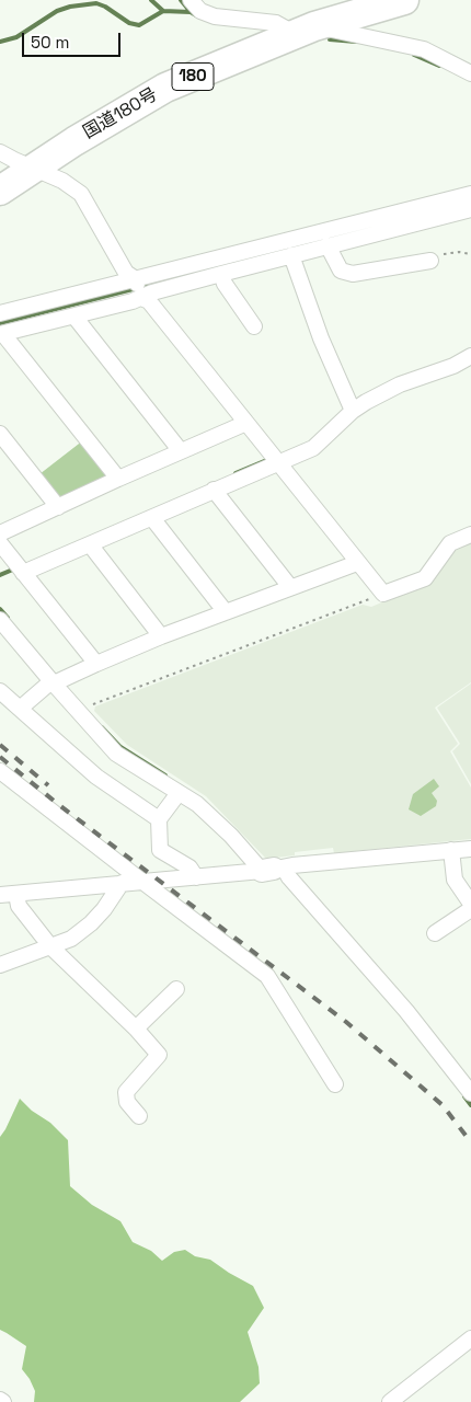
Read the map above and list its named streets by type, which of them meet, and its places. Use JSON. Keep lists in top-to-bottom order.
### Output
{
  "streets": {
    "highway": ["180", "国道180号"]
  },
  "scale_bar": "50 m"
}
